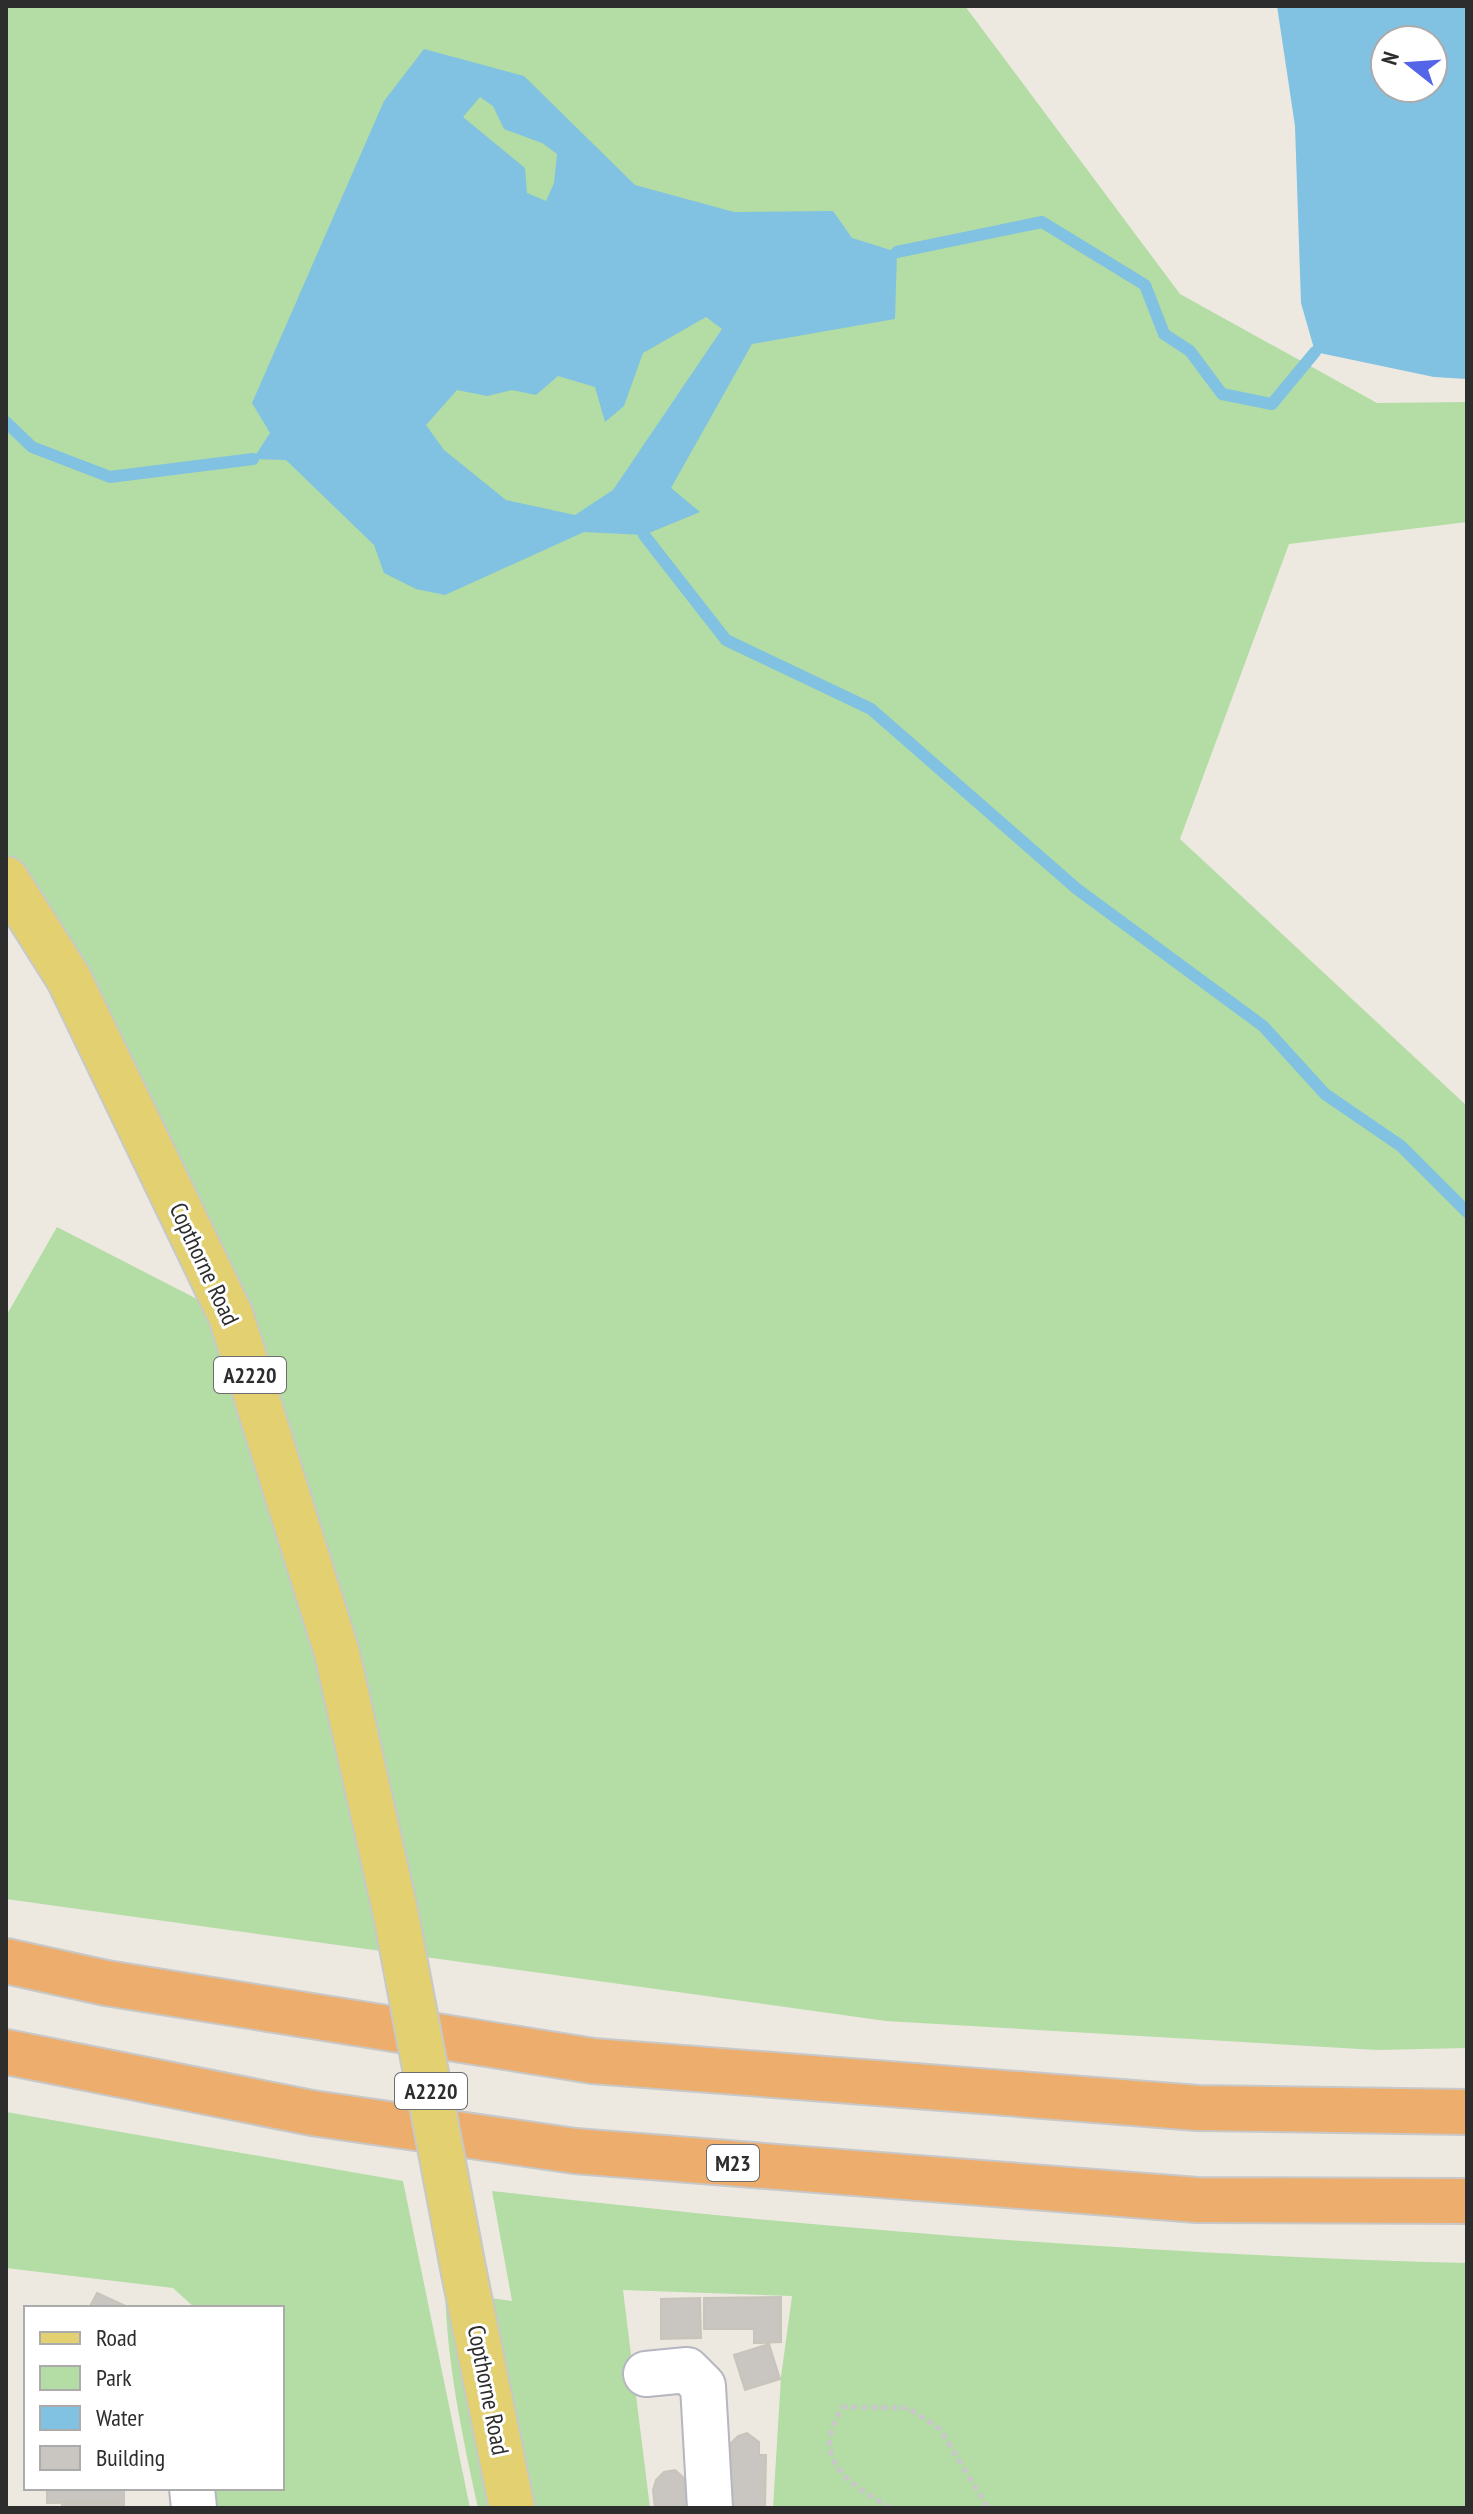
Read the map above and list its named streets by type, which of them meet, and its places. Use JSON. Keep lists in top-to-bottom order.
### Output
{
  "streets": {
    "highway": ["M23"],
    "main road": ["Copthorne Road", "A2220"]
  },
  "legend": [
    "Road",
    "Park",
    "Water",
    "Building"
  ],
  "north": "left"
}
